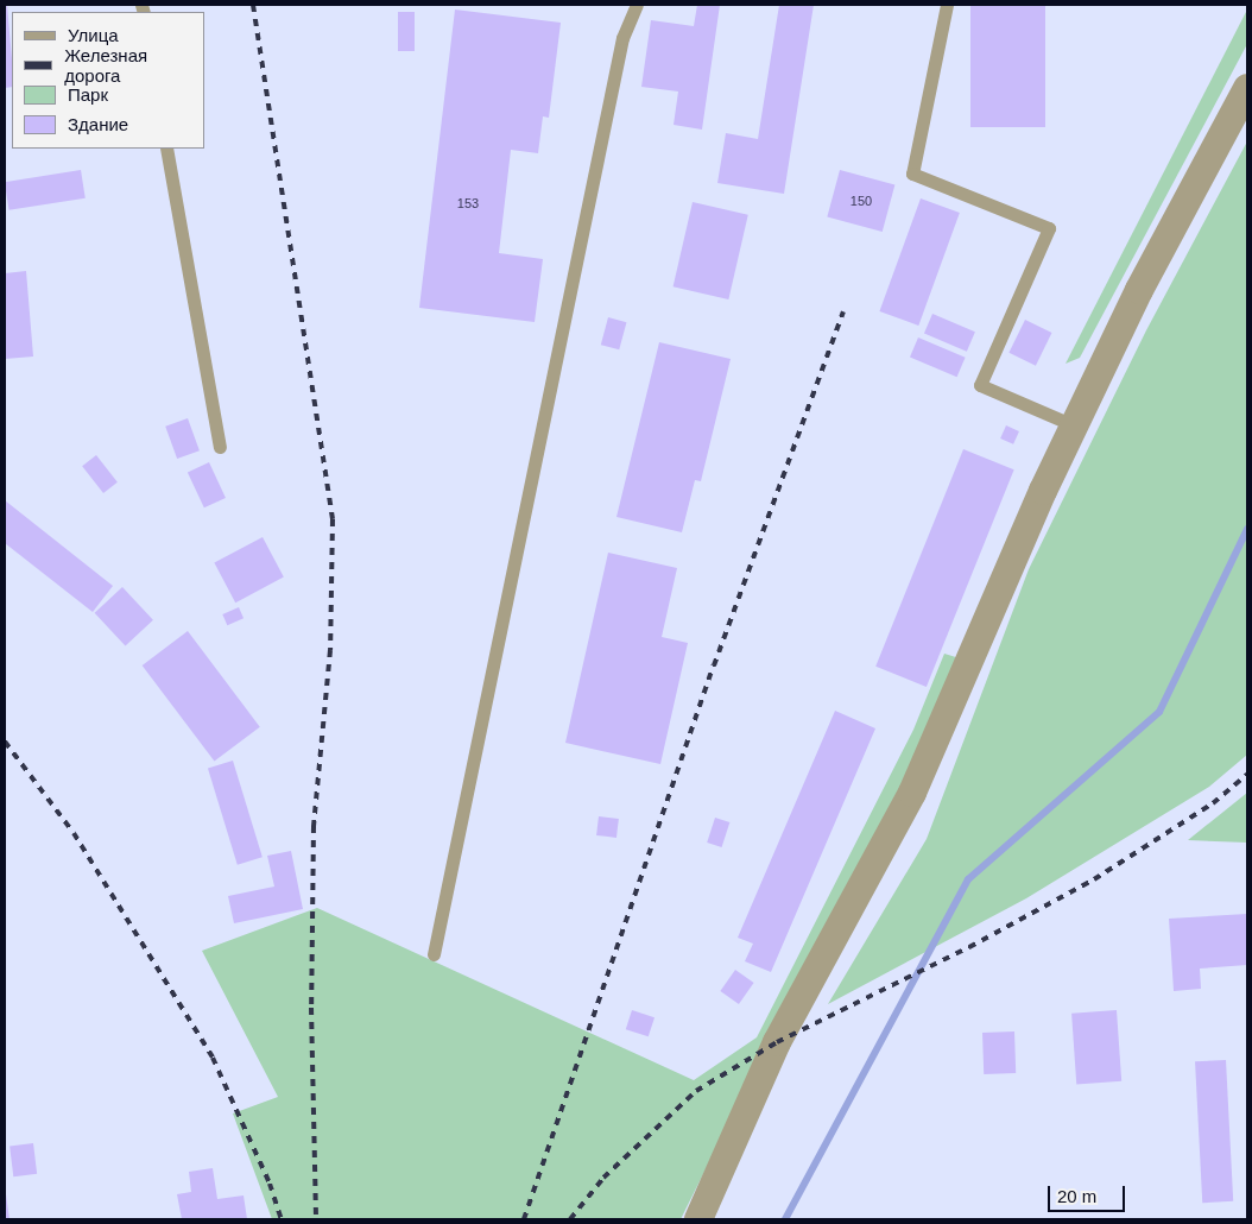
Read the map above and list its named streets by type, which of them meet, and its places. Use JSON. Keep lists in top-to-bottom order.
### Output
{
  "house_numbers": ["150", "153"],
  "legend": [
    "Улица",
    "Железная дорога",
    "Парк",
    "Здание"
  ],
  "scale_bar": "20 m"
}
